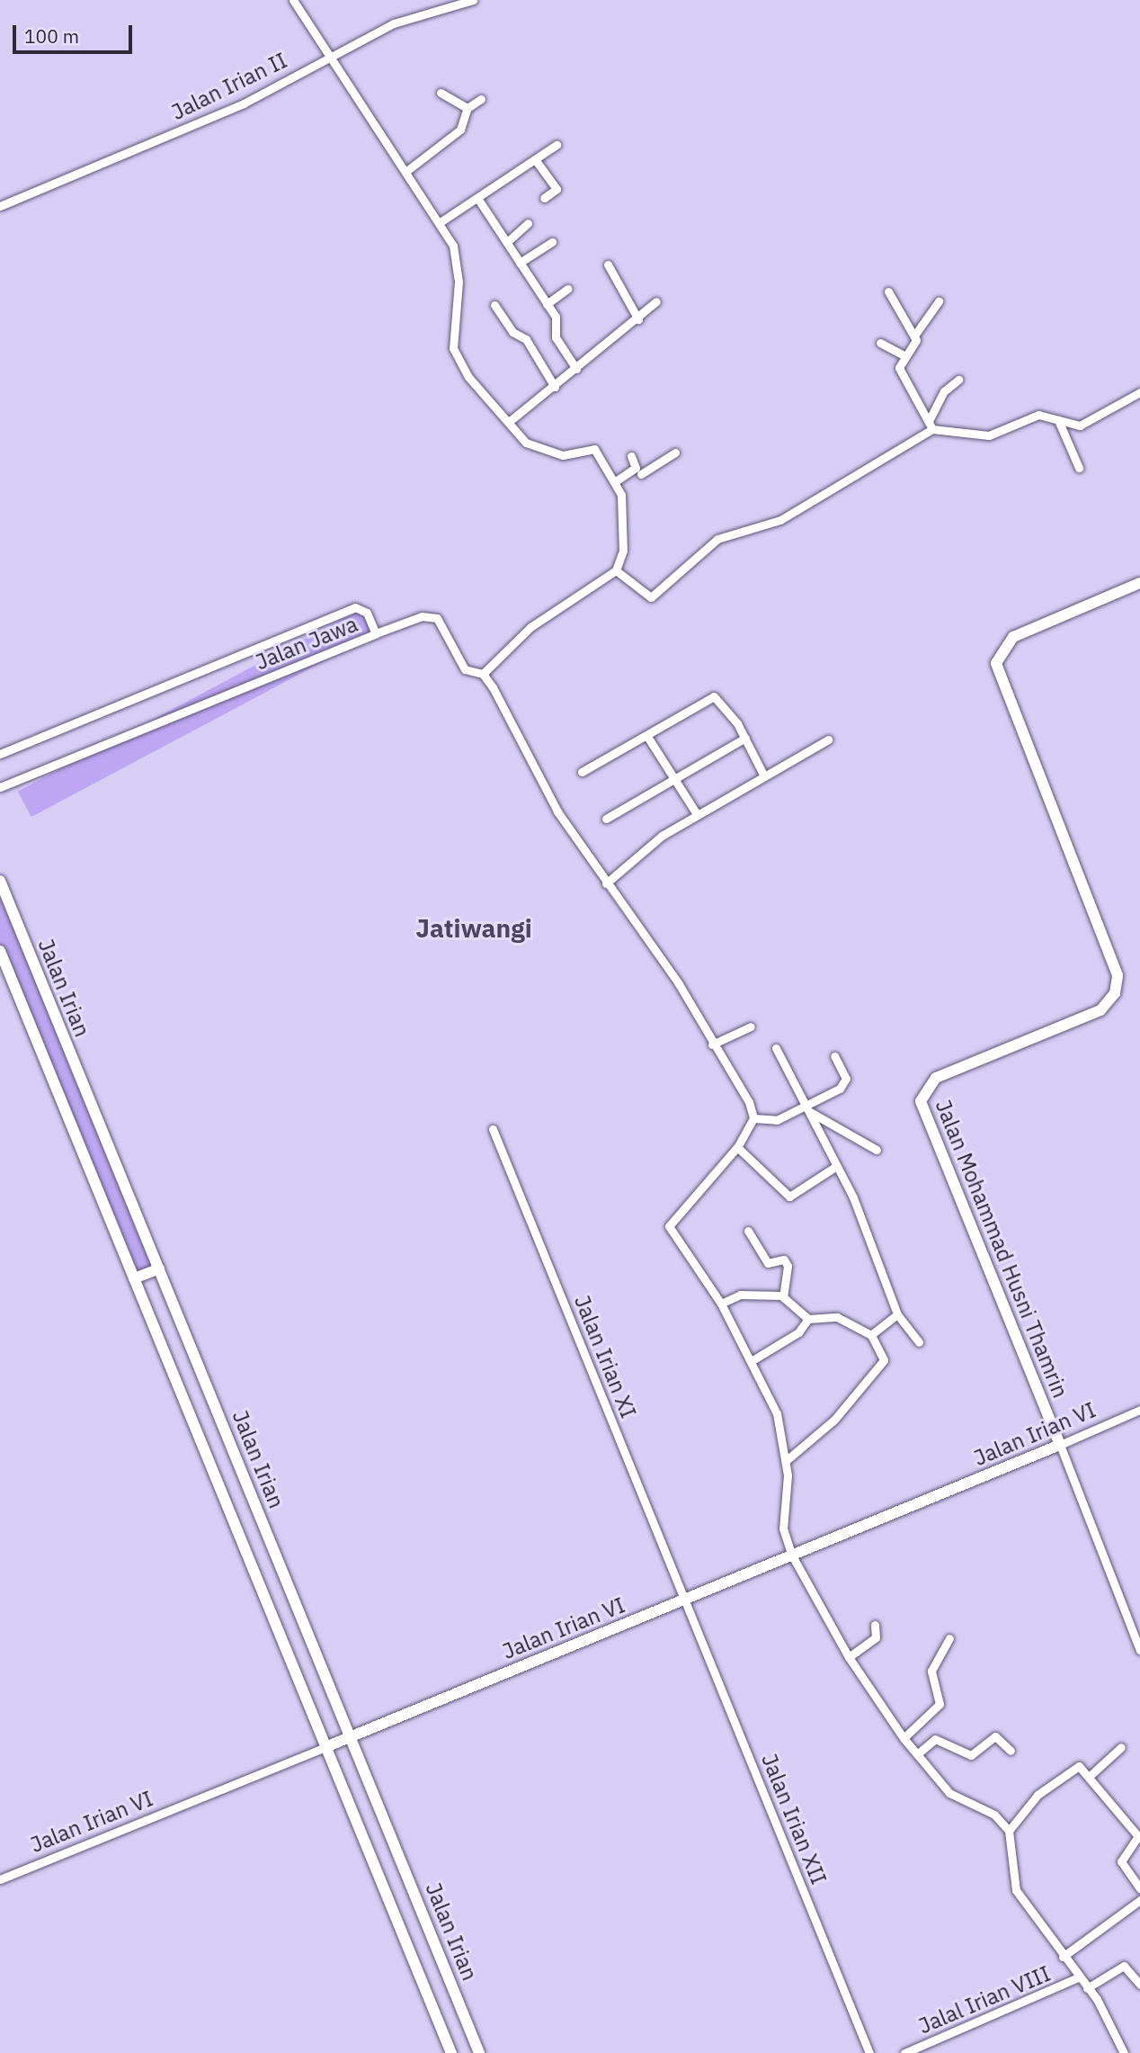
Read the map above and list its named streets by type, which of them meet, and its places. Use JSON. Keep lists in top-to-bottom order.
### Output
{
  "streets": {
    "street": [
      "Jalan Irian II",
      "Jalan Jawa",
      "Jalan Irian",
      "Jalan Mohammad Husni Thamrin",
      "Jalan Irian XI",
      "Jalan Irian VI",
      "Jalan Irian XII",
      "Jalal Irian VIII"
    ]
  },
  "crossings": [
    ["Jalan Irian", "Jalan Irian VI"],
    ["Jalan Mohammad Husni Thamrin", "Jalan Irian VI"],
    ["Jalan Irian XI", "Jalan Irian VI"],
    ["Jalan Irian XI", "Jalan Irian XII"],
    ["Jalan Irian VI", "Jalan Irian XII"]
  ],
  "districts": ["Jatiwangi"],
  "scale_bar": "100 m"
}
